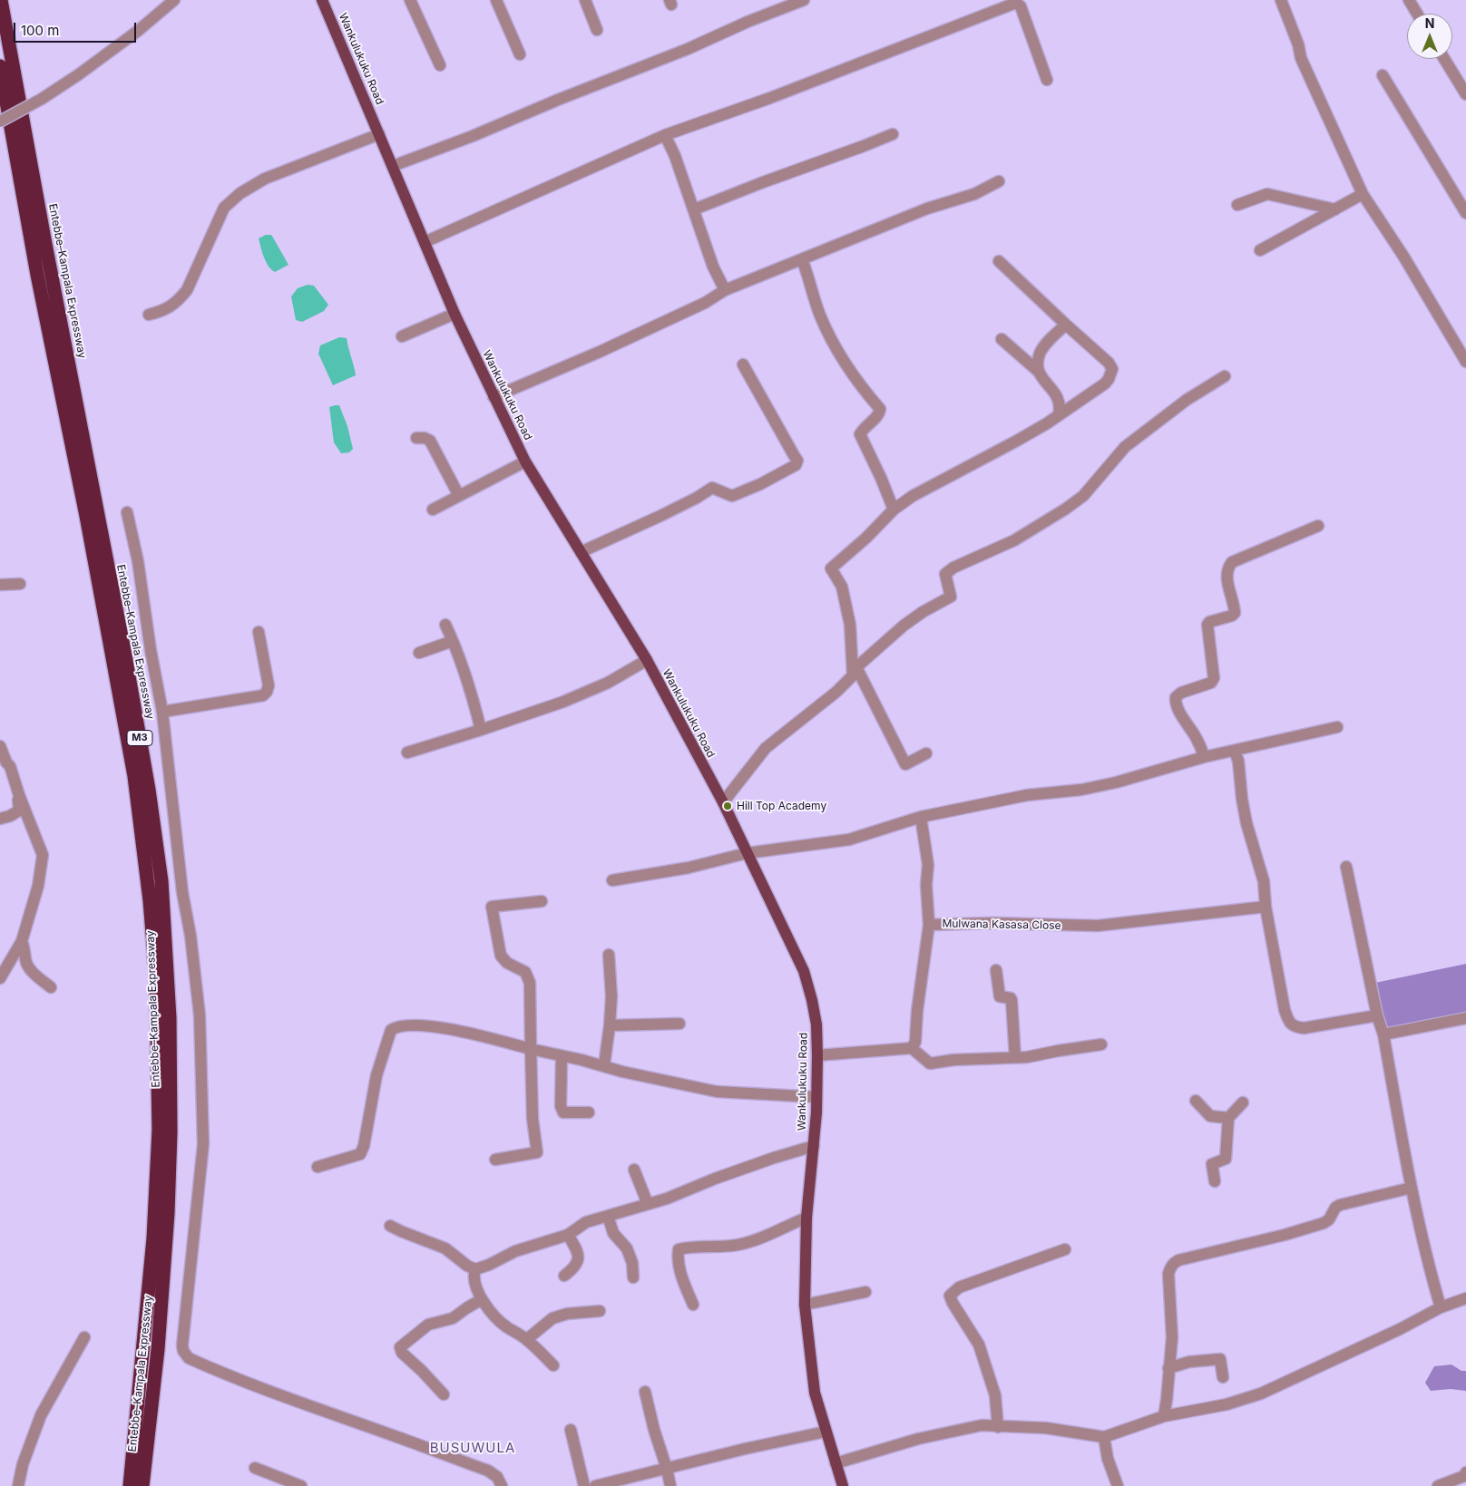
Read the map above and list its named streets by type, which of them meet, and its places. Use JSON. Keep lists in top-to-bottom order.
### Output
{
  "streets": {
    "highway": ["Entebbe–Kampala Expressway", "M3"],
    "main road": ["Wankulukuku Road"],
    "street": ["Mulwana Kasasa Close"]
  },
  "districts": ["BUSUWULA"],
  "places": ["Hill Top Academy"],
  "scale_bar": "100 m",
  "north": "top"
}
